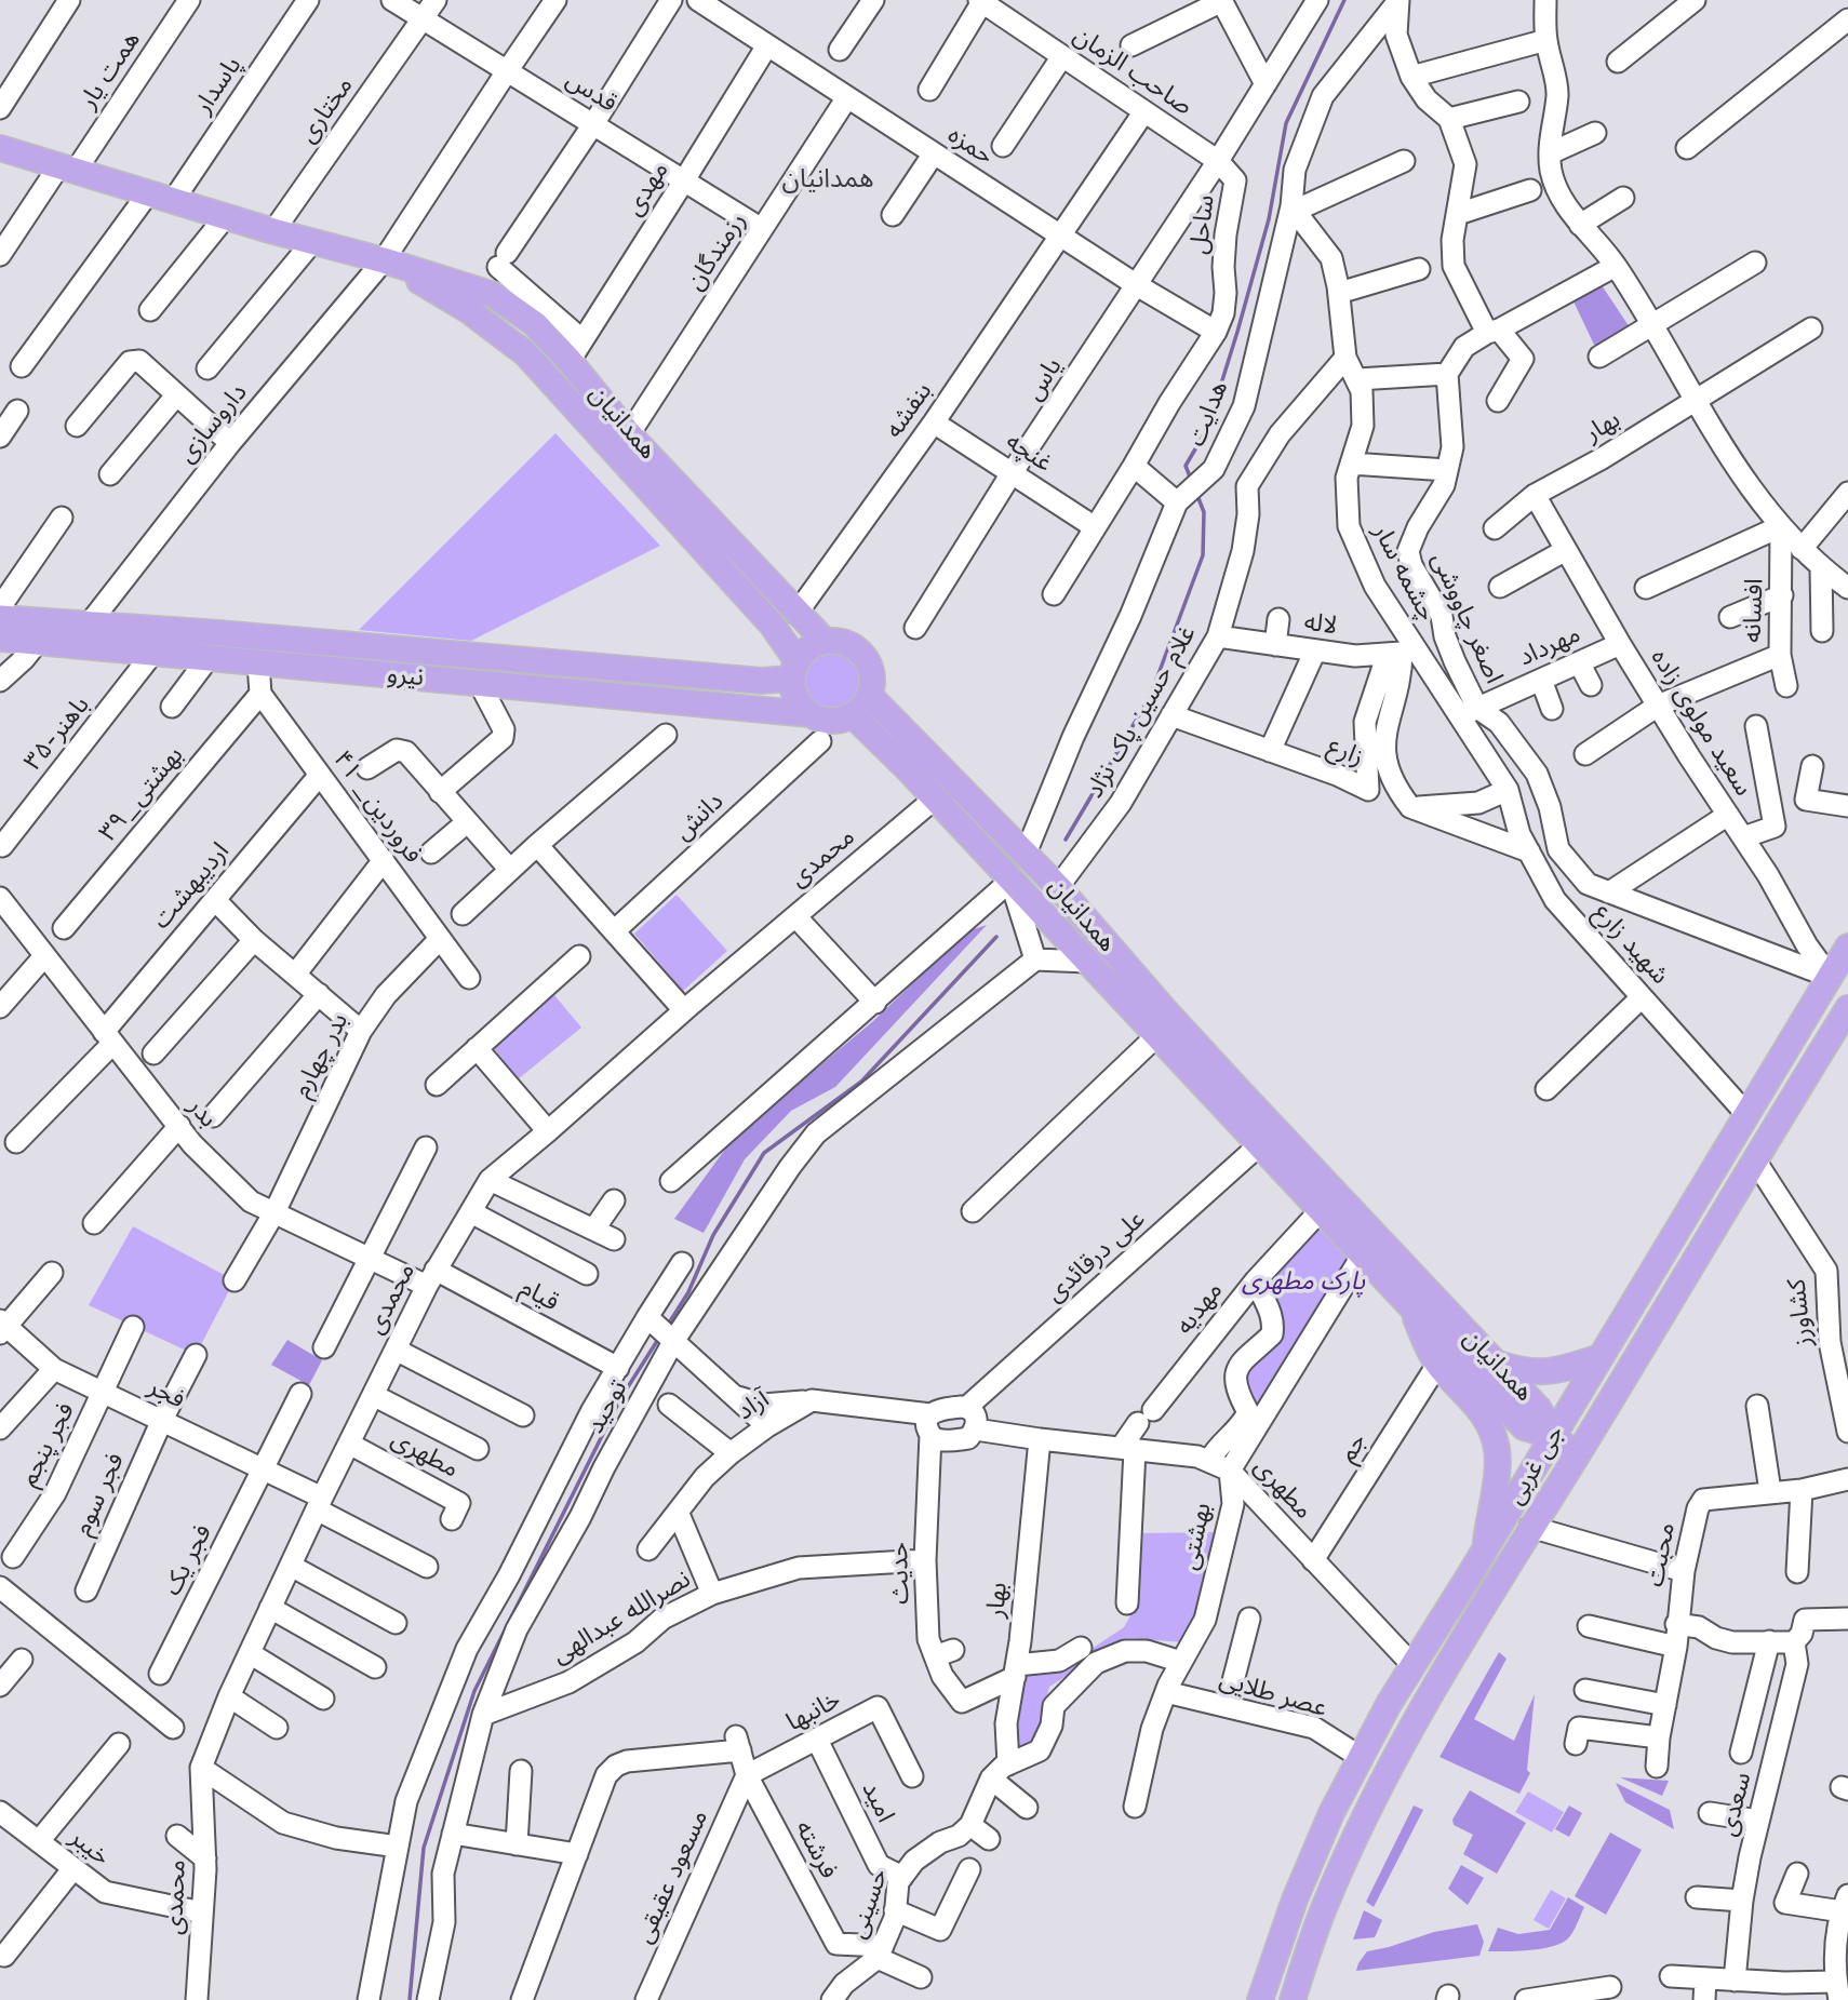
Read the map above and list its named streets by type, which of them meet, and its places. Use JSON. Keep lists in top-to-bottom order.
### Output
{
  "streets": {
    "main road": ["همدانیان", "نیرو", "جی غربی"],
    "street": [
      "همت یار",
      "صاحب الزمان",
      "پاسدار",
      "قدس",
      "مختاری",
      "حمزه",
      "مهدی",
      "ساحل",
      "رزمندگان",
      "یاس",
      "بنفشه",
      "هدایت",
      "داروسازی",
      "بهار",
      "غنچه",
      "چشمه سار",
      "افسانه",
      "اصغر چاووشی",
      "لاله",
      "مهرداد",
      "غلام حسین پاک نژاد",
      "سعید مولوی زاده",
      "۳۵-باهنر",
      "زارع",
      "۳۹_بهشتی",
      "۴۱ _فروردین",
      "دانش",
      "محمدی",
      "اردیبهشت",
      "شهید زارع",
      "بدر چهارم",
      "بدر",
      "علی درقائدی",
      "قیام",
      "مهدیه",
      "کشاورز",
      "فجر",
      "آزاد",
      "توحید",
      "فجر پنجم",
      "جم",
      "مطهری",
      "فجر سوم",
      "بهشتی",
      "محبت",
      "فجر یک",
      "حدیث",
      "نصرالله عبدالهی",
      "عصر طلایی",
      "خانبها",
      "امید",
      "سعدی",
      "خیبر",
      "فرشته",
      "مسعود عقیقی",
      "حسینی"
    ]
  },
  "crossings": [
    ["همت یار", "همدانیان"],
    ["صاحب الزمان", "ساحل"],
    ["صاحب الزمان", "یاس"],
    ["صاحب الزمان", "بنفشه"],
    ["پاسدار", "همدانیان"],
    ["قدس", "مختاری"],
    ["قدس", "مهدی"],
    ["قدس", "رزمندگان"],
    ["قدس", "داروسازی"],
    ["مختاری", "همدانیان"],
    ["حمزه", "مهدی"],
    ["حمزه", "ساحل"],
    ["حمزه", "رزمندگان"],
    ["حمزه", "یاس"],
    ["حمزه", "بنفشه"],
    ["مهدی", "همدانیان"],
    ["ساحل", "یاس"],
    ["ساحل", "غنچه"],
    ["رزمندگان", "همدانیان"],
    ["یاس", "غنچه"],
    ["بنفشه", "همدانیان"],
    ["بنفشه", "غنچه"],
    ["هدایت", "همدانیان"],
    ["همدانیان", "داروسازی"],
    ["همدانیان", "نیرو"],
    ["همدانیان", "غلام حسین پاک نژاد"],
    ["همدانیان", "محمدی"],
    ["همدانیان", "علی درقائدی"],
    ["همدانیان", "مهدیه"],
    ["همدانیان", "جی غربی"],
    ["داروسازی", "نیرو"],
    ["بهار", "سعید مولوی زاده"],
    ["بهار", "مطهری"],
    ["بهار", "حدیث"],
    ["چشمه سار", "اصغر چاووشی"],
    ["چشمه سار", "لاله"],
    ["چشمه سار", "مهرداد"],
    ["چشمه سار", "زارع"],
    ["چشمه سار", "شهید زارع"],
    ["افسانه", "سعید مولوی زاده"],
    ["اصغر چاووشی", "مهرداد"],
    ["اصغر چاووشی", "سعید مولوی زاده"],
    ["اصغر چاووشی", "جی غربی"],
    ["لاله", "غلام حسین پاک نژاد"],
    ["لاله", "زارع"],
    ["مهرداد", "سعید مولوی زاده"],
    ["نیرو", "۳۵-باهنر"],
    ["غلام حسین پاک نژاد", "زارع"],
    ["سعید مولوی زاده", "جی غربی"],
    ["۳۹_بهشتی", "۴۱ _فروردین"],
    ["۴۱ _فروردین", "اردیبهشت"],
    ["۴۱ _فروردین", "بدر چهارم"],
    ["محمدی", "بدر"],
    ["محمدی", "قیام"],
    ["محمدی", "فجر"],
    ["محمدی", "مطهری"],
    ["محمدی", "خیبر"],
    ["اردیبهشت", "بدر"],
    ["شهید زارع", "جی غربی"],
    ["بدر چهارم", "بدر"],
    ["بدر", "قیام"],
    ["علی درقائدی", "مطهری"],
    ["علی درقائدی", "حدیث"],
    ["مهدیه", "مطهری"],
    ["کشاورز", "جی غربی"],
    ["فجر", "فجر پنجم"],
    ["فجر", "فجر سوم"],
    ["فجر", "فجر یک"],
    ["توحید", "نصرالله عبدالهی"],
    ["جم", "مطهری"],
    ["مطهری", "جی غربی"],
    ["مطهری", "بهشتی"],
    ["مطهری", "حدیث"],
    ["جی غربی", "عصر طلایی"],
    ["بهشتی", "عصر طلایی"],
    ["حدیث", "نصرالله عبدالهی"],
    ["خانبها", "امید"],
    ["خانبها", "فرشته"],
    ["خانبها", "مسعود عقیقی"],
    ["امید", "حسینی"],
    ["فرشته", "مسعود عقیقی"],
    ["فرشته", "حسینی"]
  ],
  "districts": ["همدانیان"],
  "parks": ["پارک مطهری"]
}
